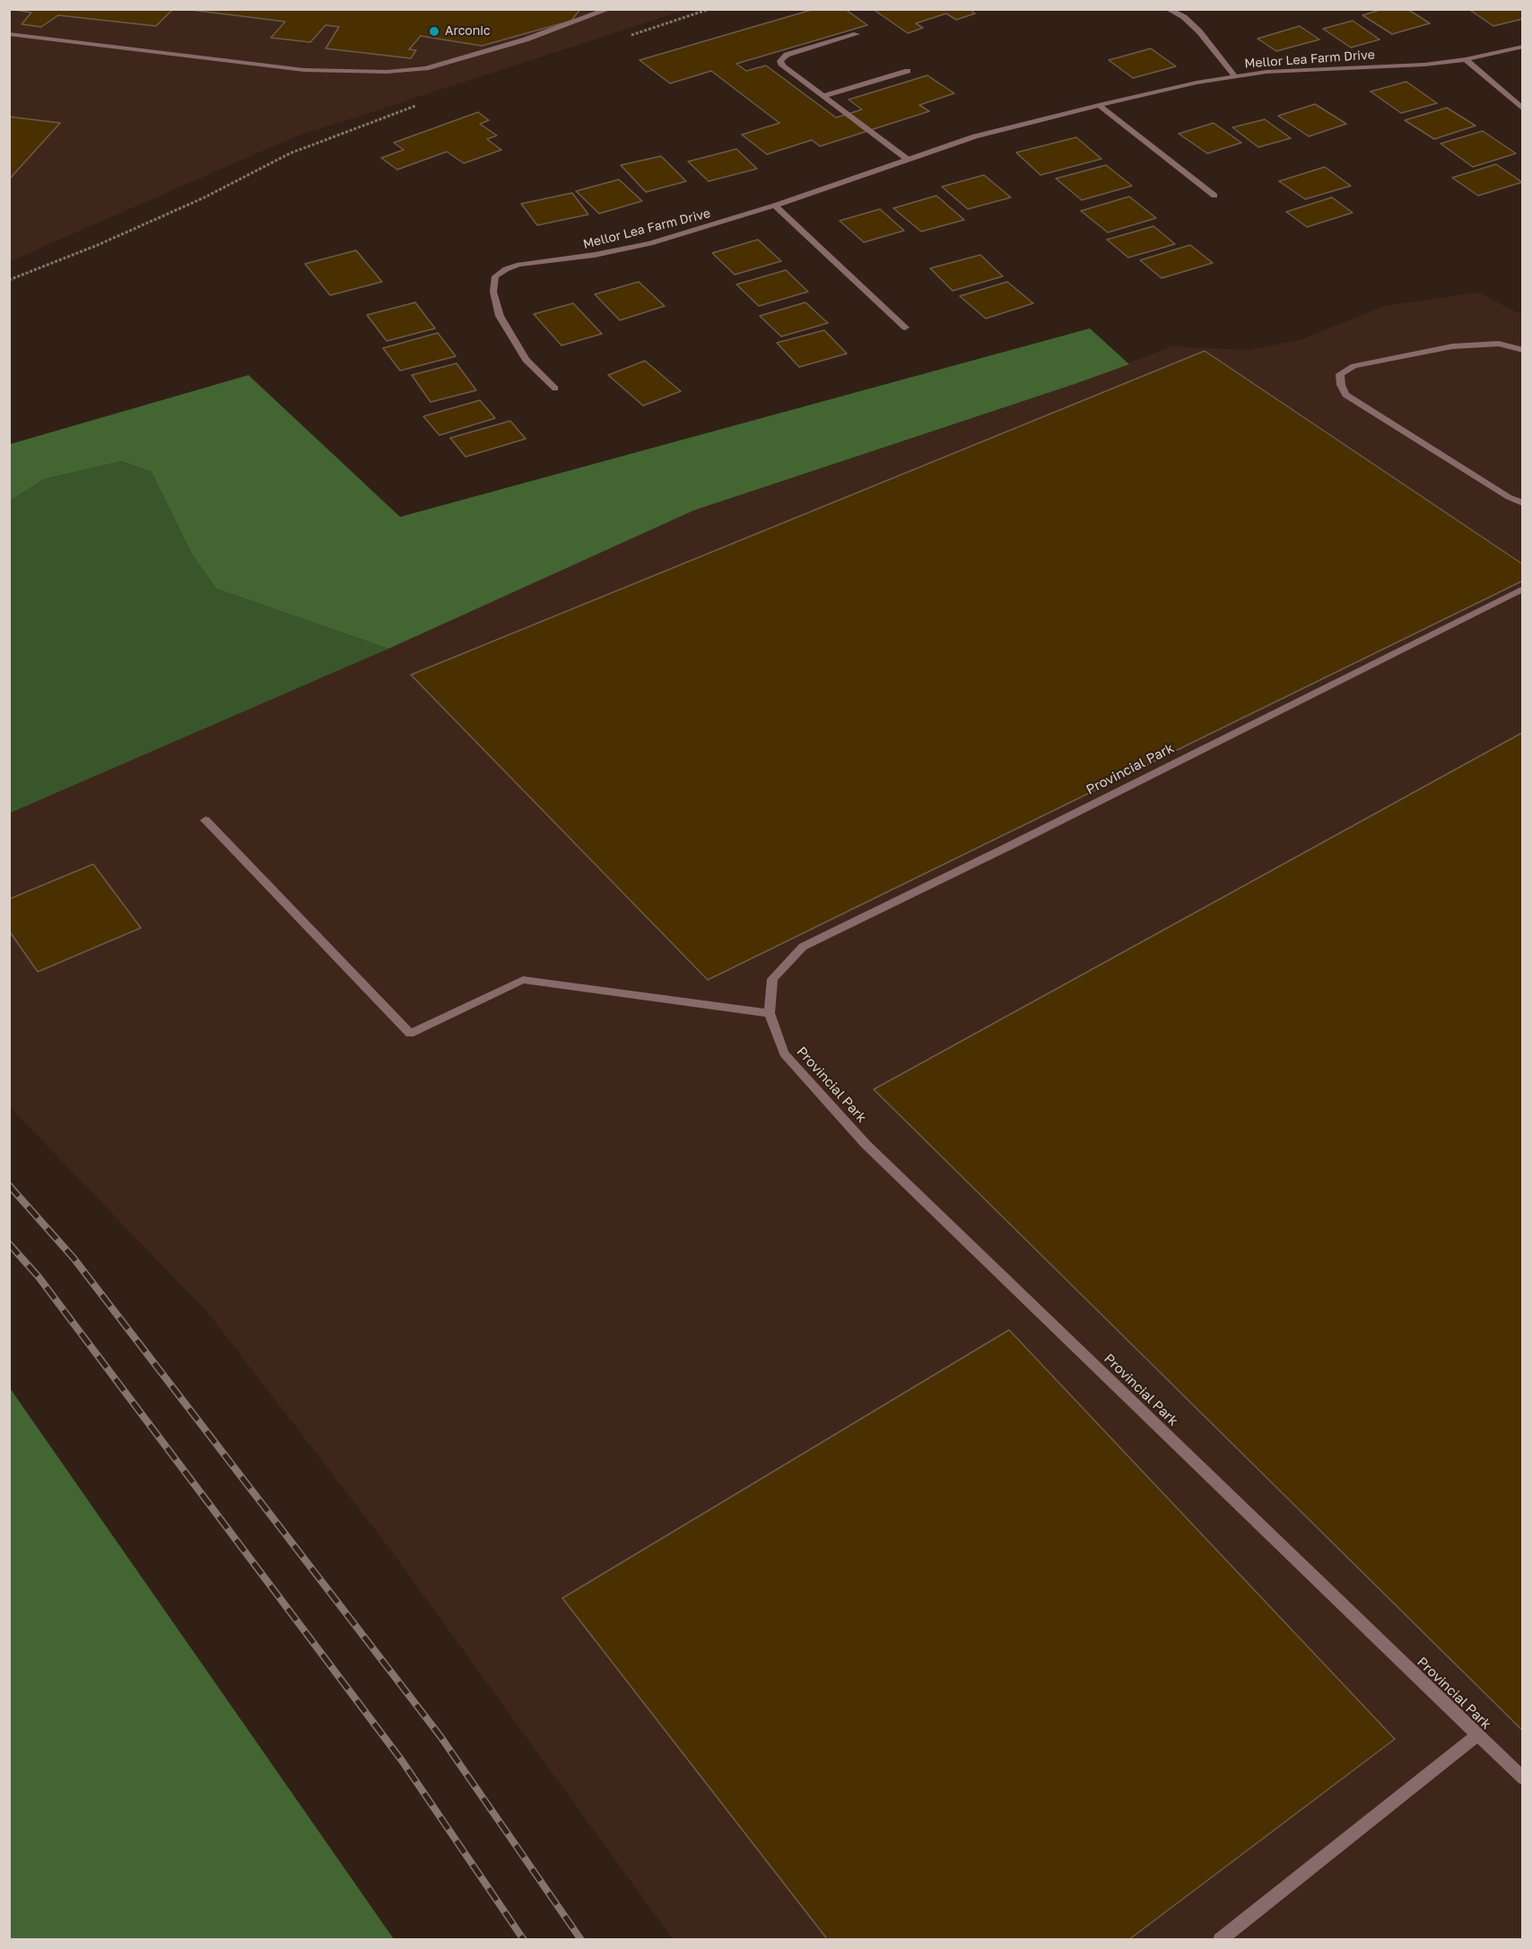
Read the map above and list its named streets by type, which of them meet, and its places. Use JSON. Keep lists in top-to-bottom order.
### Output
{
  "streets": {
    "street": ["Mellor Lea Farm Drive", "Provincial Park"]
  },
  "places": ["Arconic"]
}
